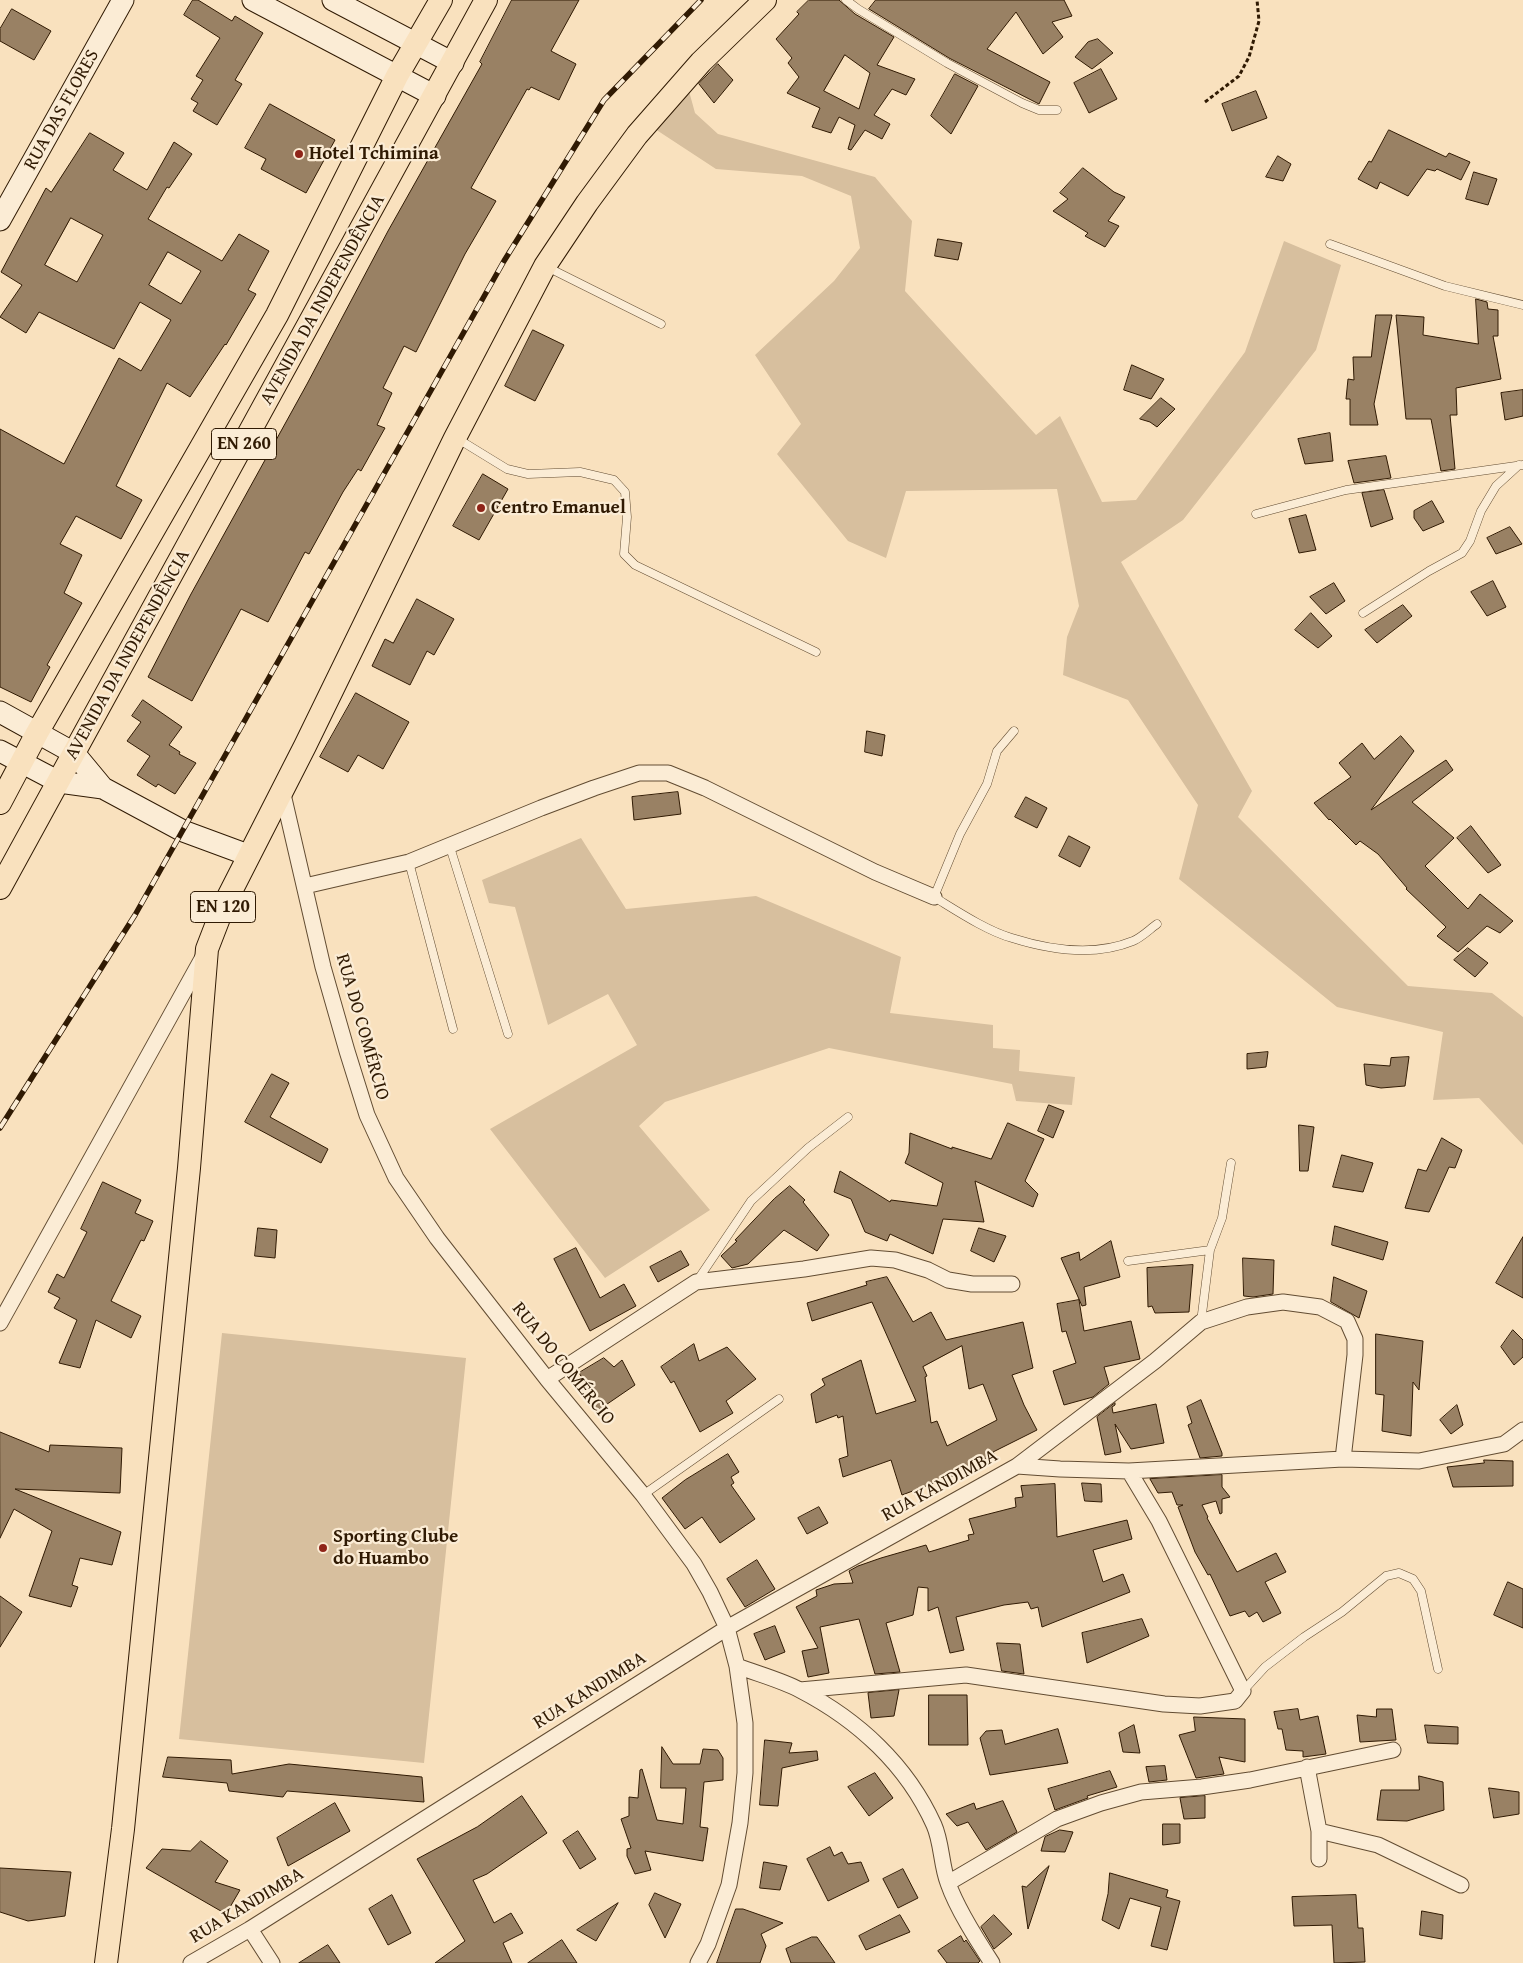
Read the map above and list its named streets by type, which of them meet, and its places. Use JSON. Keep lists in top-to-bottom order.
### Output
{
  "streets": {
    "main road": ["AVENIDA DA INDEPENDÊNCIA", "EN 260", "EN 120"],
    "street": ["RUA DAS FLORES", "RUA DO COMÉRCIO", "RUA KANDIMBA"]
  },
  "crossings": [
    ["EN 120", "RUA DO COMÉRCIO"],
    ["RUA DO COMÉRCIO", "RUA KANDIMBA"]
  ],
  "places": ["Hotel Tchimina", "Centro Emanuel", "Sporting Clube do Huambo"]
}
